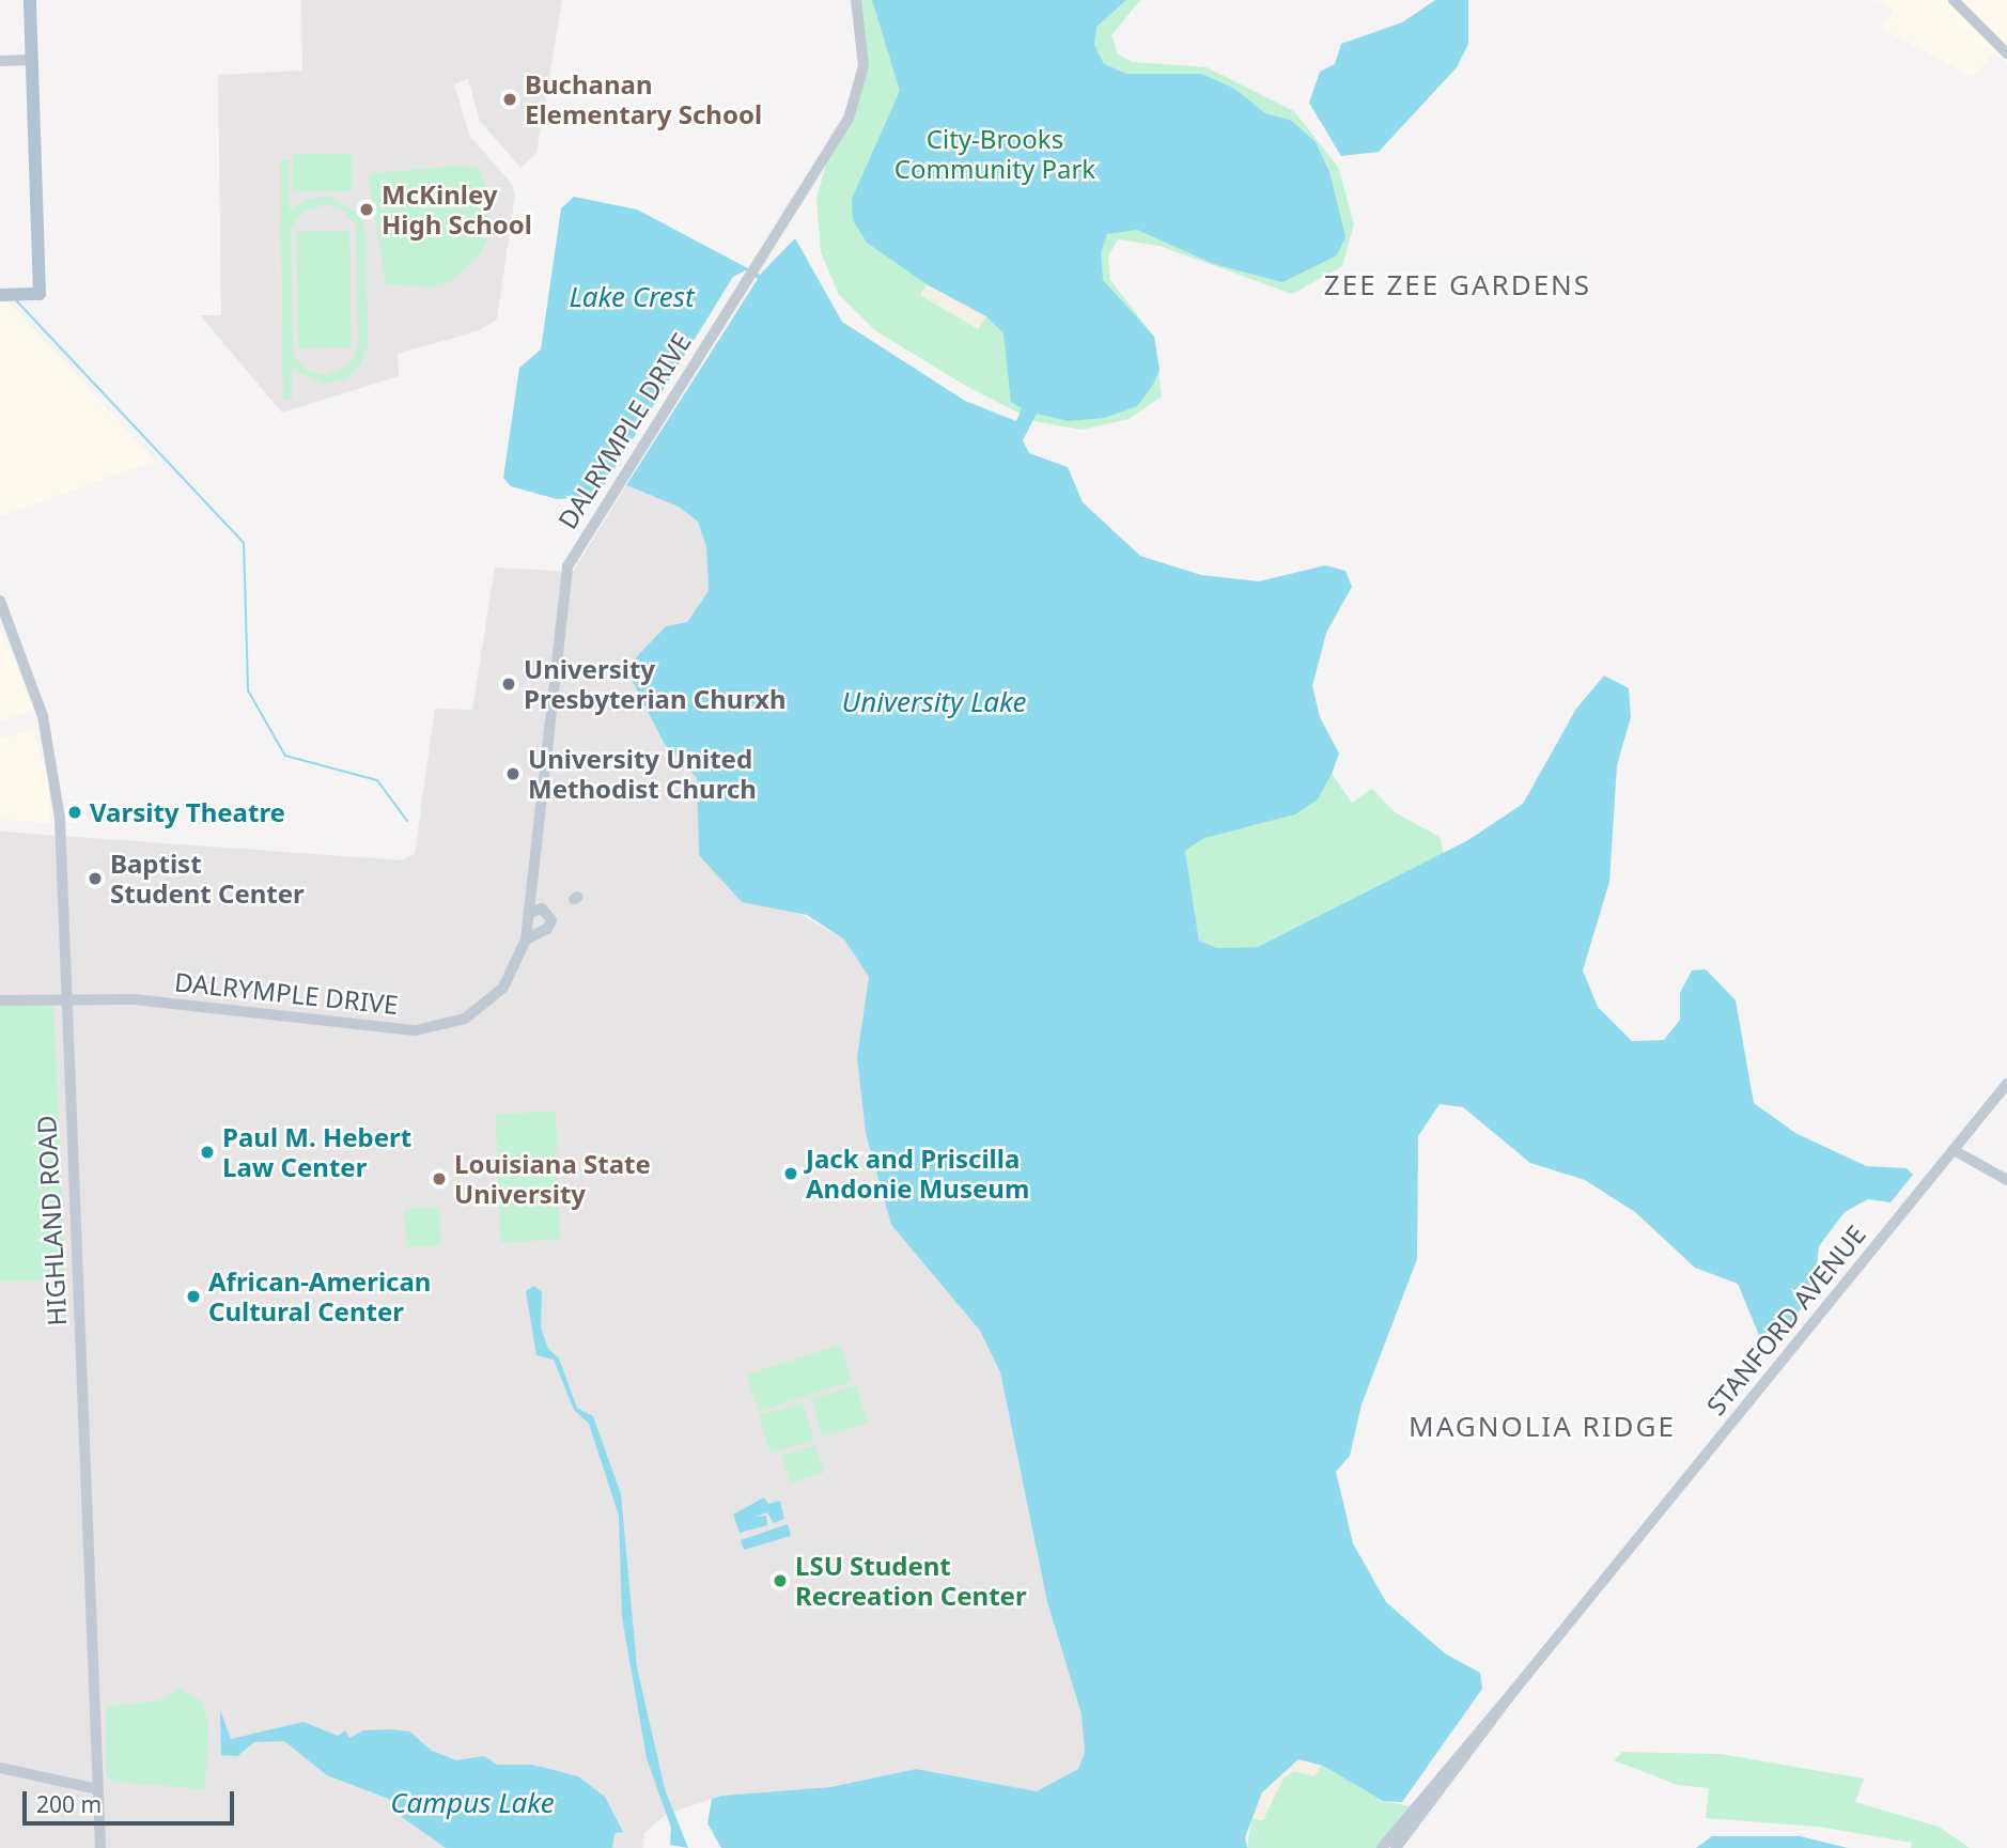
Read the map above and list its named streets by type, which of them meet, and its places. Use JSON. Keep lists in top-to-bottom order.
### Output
{
  "streets": {
    "street": ["DALRYMPLE DRIVE", "HIGHLAND ROAD", "STANFORD AVENUE"]
  },
  "crossings": [
    ["DALRYMPLE DRIVE", "HIGHLAND ROAD"]
  ],
  "districts": ["ZEE ZEE GARDENS", "MAGNOLIA RIDGE"],
  "water": ["Lake Crest", "University Lake", "Campus Lake"],
  "parks": ["City-Brooks Community Park"],
  "places": [
    "Buchanan Elementary School",
    "McKinley High School",
    "University Presbyterian Churxh",
    "University United Methodist Church",
    "Varsity Theatre",
    "Baptist Student Center",
    "Paul M. Hebert Law Center",
    "Jack and Priscilla Andonie Museum",
    "Louisiana State University",
    "African-American Cultural Center",
    "LSU Student Recreation Center"
  ],
  "scale_bar": "200 m"
}
